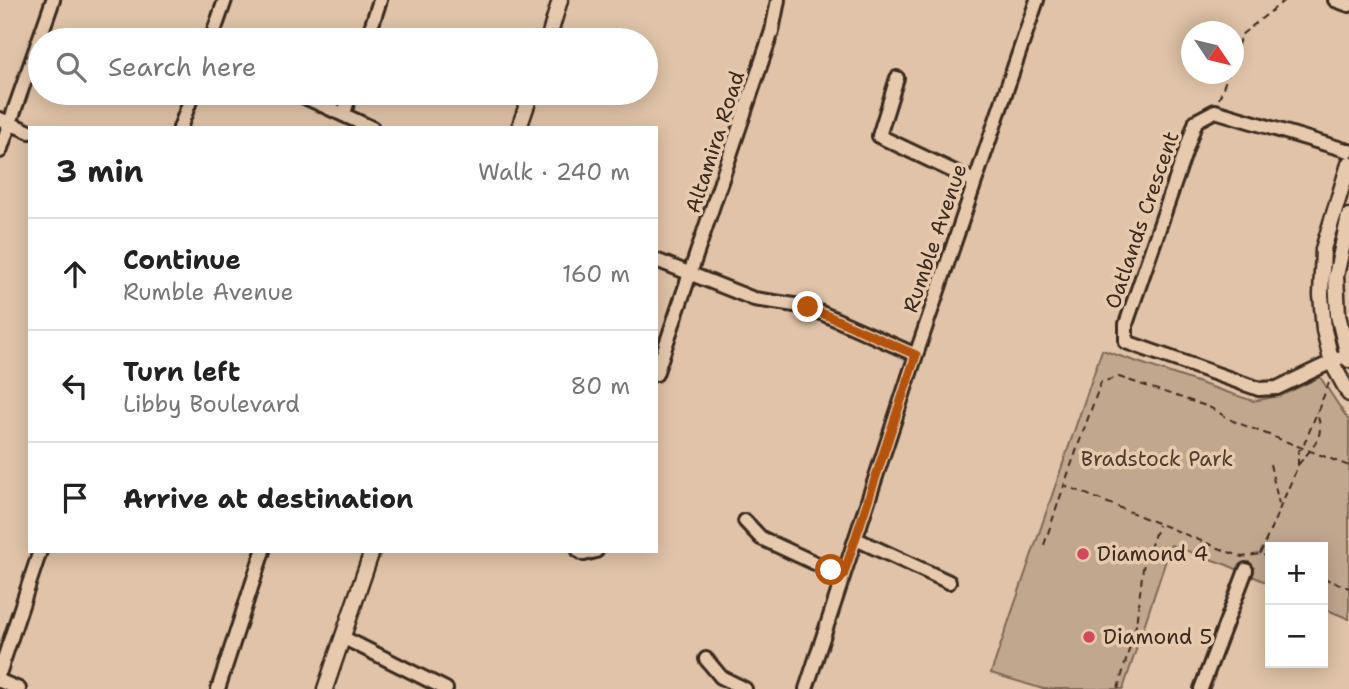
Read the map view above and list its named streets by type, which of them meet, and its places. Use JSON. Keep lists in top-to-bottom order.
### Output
{
  "streets": {
    "street": ["Altamira Road", "Oatlands Crescent", "Rumble Avenue"]
  },
  "parks": ["Bradstock Park"],
  "places": ["Diamond 4", "Diamond 5"],
  "north": "bottom right",
  "page": {
    "search": "Search here",
    "heading": ["3 min", "Walk · 240 m"],
    "list": [
      ["Continue", "Rumble Avenue", "160 m"],
      ["Turn left", "Libby Boulevard", "80 m"],
      "Arrive at destination"
    ],
    "map_buttons": ["+", "−"]
  }
}
